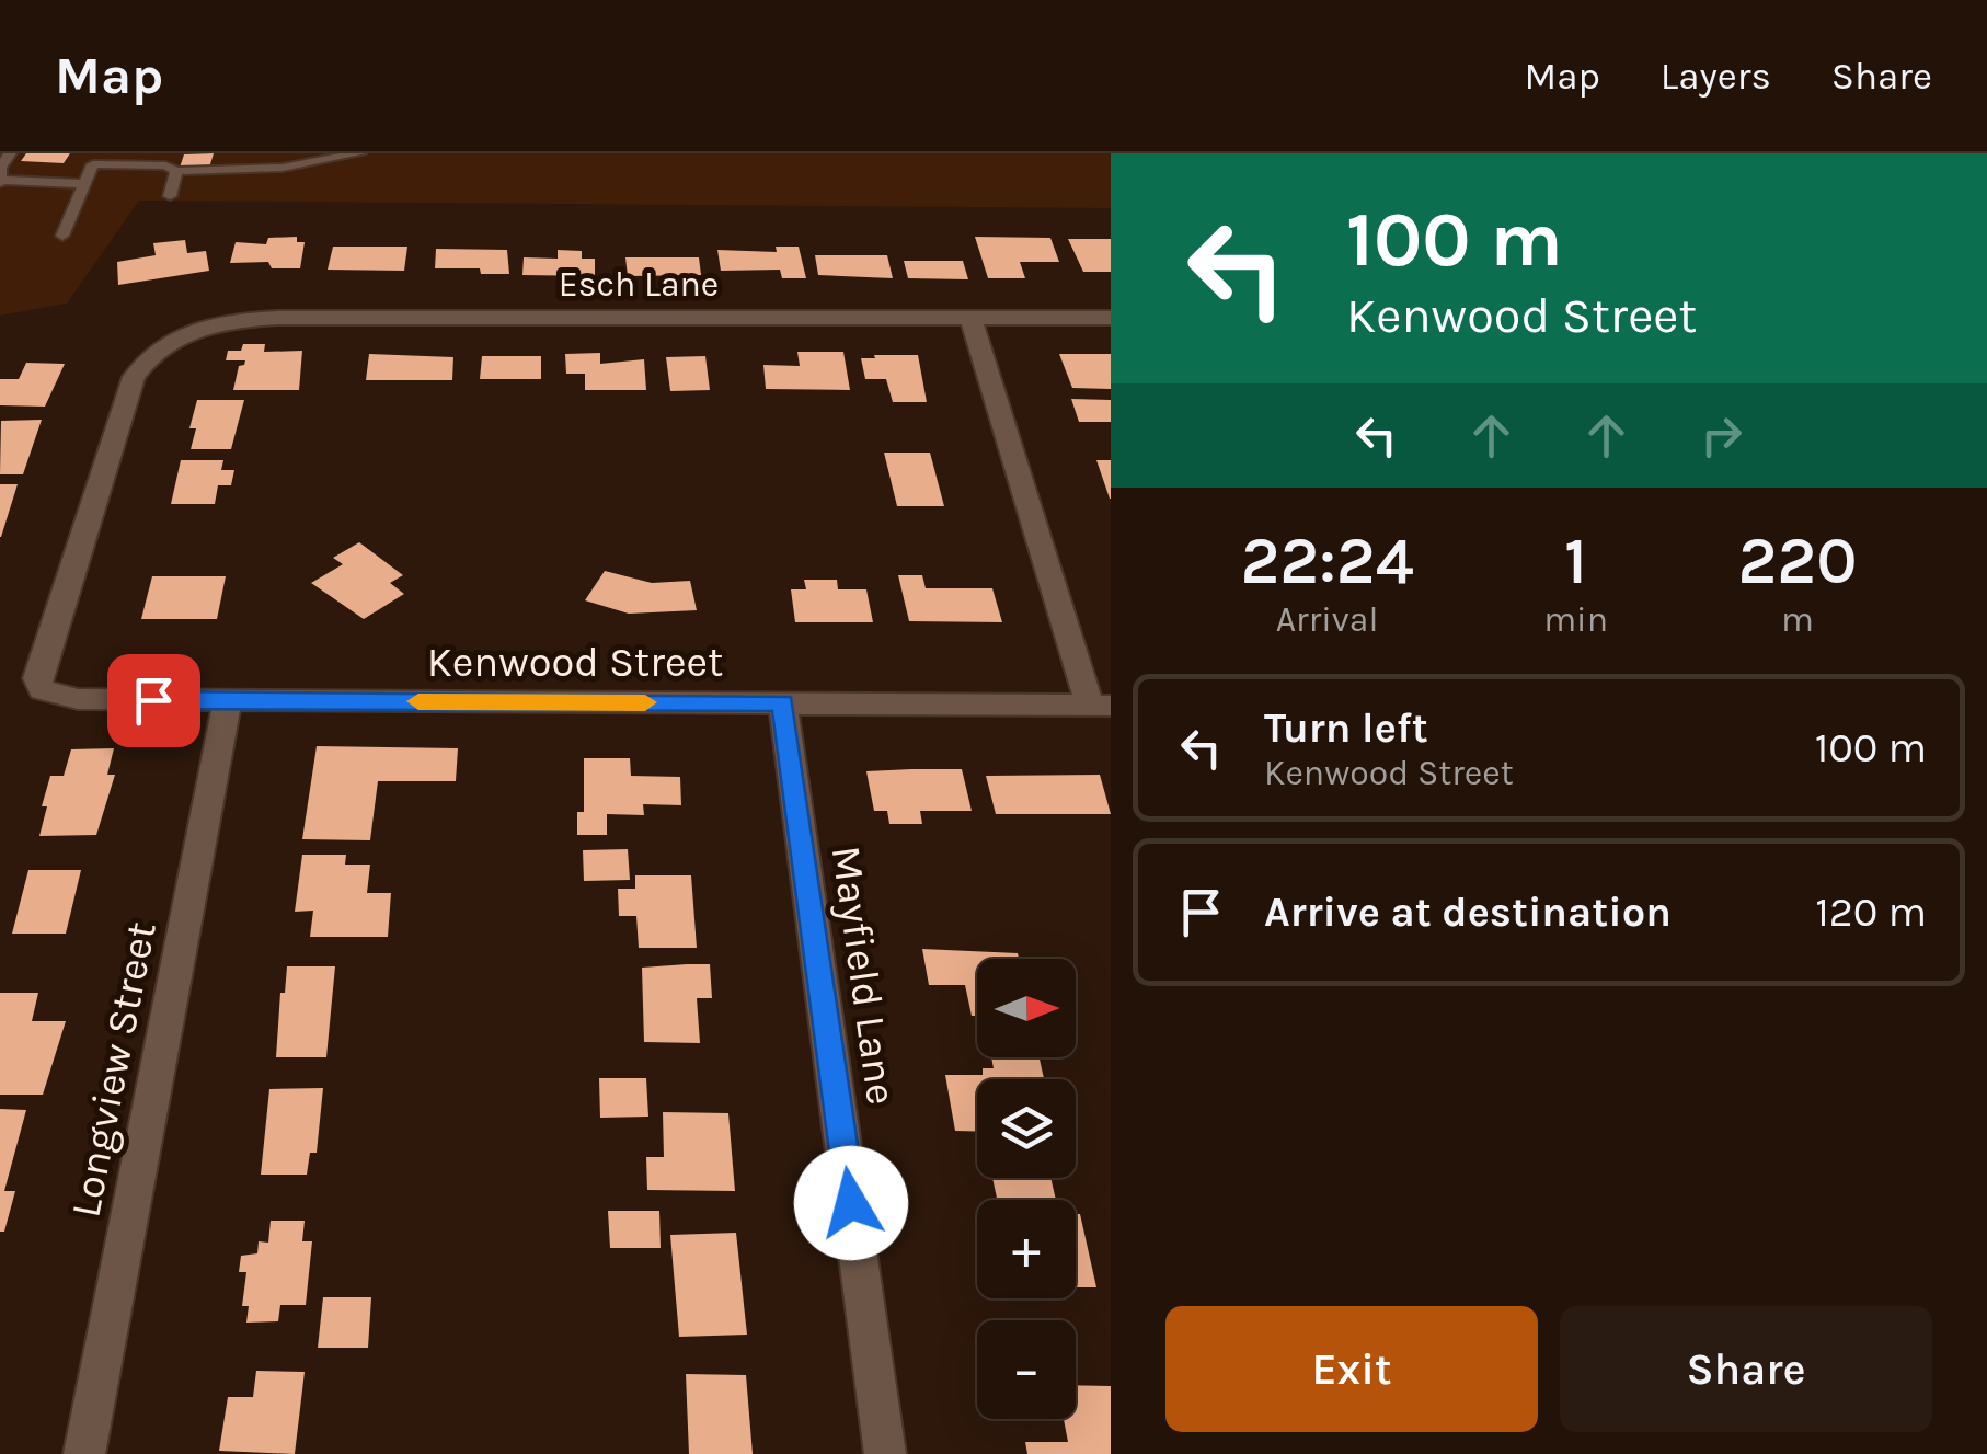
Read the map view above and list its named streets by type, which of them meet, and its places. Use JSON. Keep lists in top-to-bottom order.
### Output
{
  "streets": {
    "street": [
      "Esch Lane",
      "Kenwood Street",
      "Mayfield Lane",
      "Longview Street"
    ]
  },
  "crossings": [
    ["Esch Lane", "Kenwood Street"],
    ["Kenwood Street", "Mayfield Lane"],
    ["Kenwood Street", "Longview Street"]
  ],
  "north": "right",
  "page": {
    "header": "Map",
    "nav": ["Map", "Layers", "Share"],
    "turn": ["100 m", "Kenwood Street"],
    "eta": [
      "22:24",
      "Arrival",
      "1",
      "min",
      "220",
      "m"
    ],
    "list": [
      {
        "name": "Turn left",
        "note": "Kenwood Street",
        "value": "100 m"
      },
      {
        "name": "Arrive at destination",
        "value": "120 m"
      }
    ],
    "map_buttons": ["+", "−"],
    "buttons": ["Exit", "Share"]
  }
}
